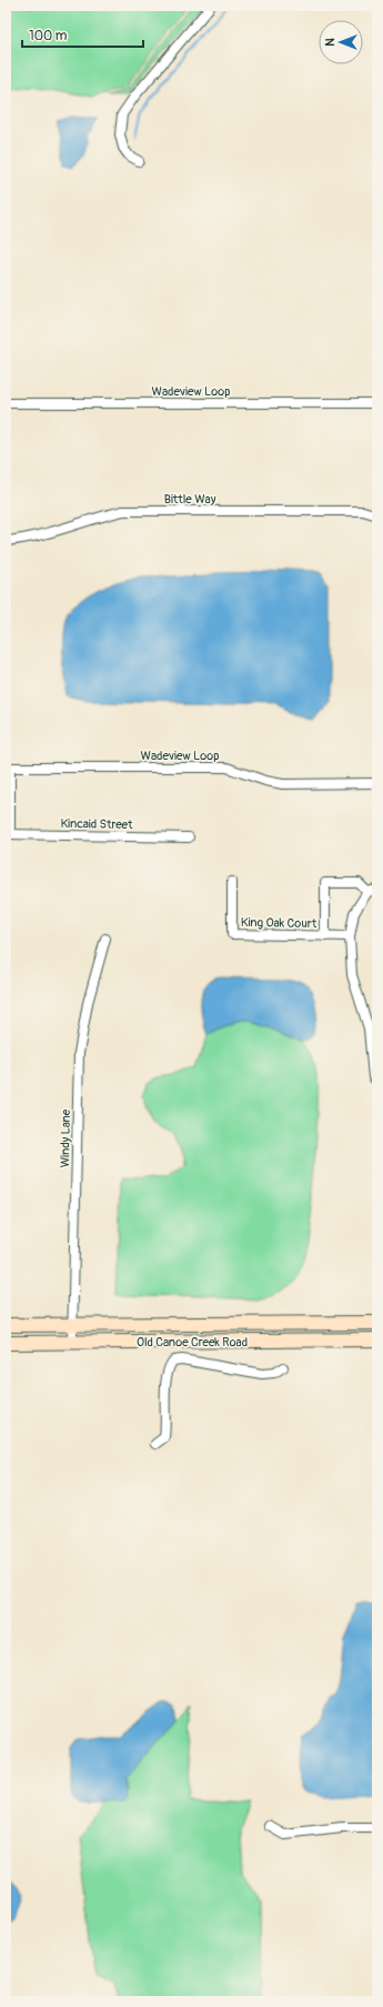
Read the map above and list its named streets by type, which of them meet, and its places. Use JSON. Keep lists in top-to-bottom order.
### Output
{
  "streets": {
    "main road": ["Old Canoe Creek Road"],
    "street": [
      "Wadeview Loop",
      "Bittle Way",
      "Kincaid Street",
      "King Oak Court",
      "Windy Lane"
    ]
  },
  "crossings": [
    ["Windy Lane", "Old Canoe Creek Road"]
  ],
  "scale_bar": "100 m",
  "north": "left"
}
